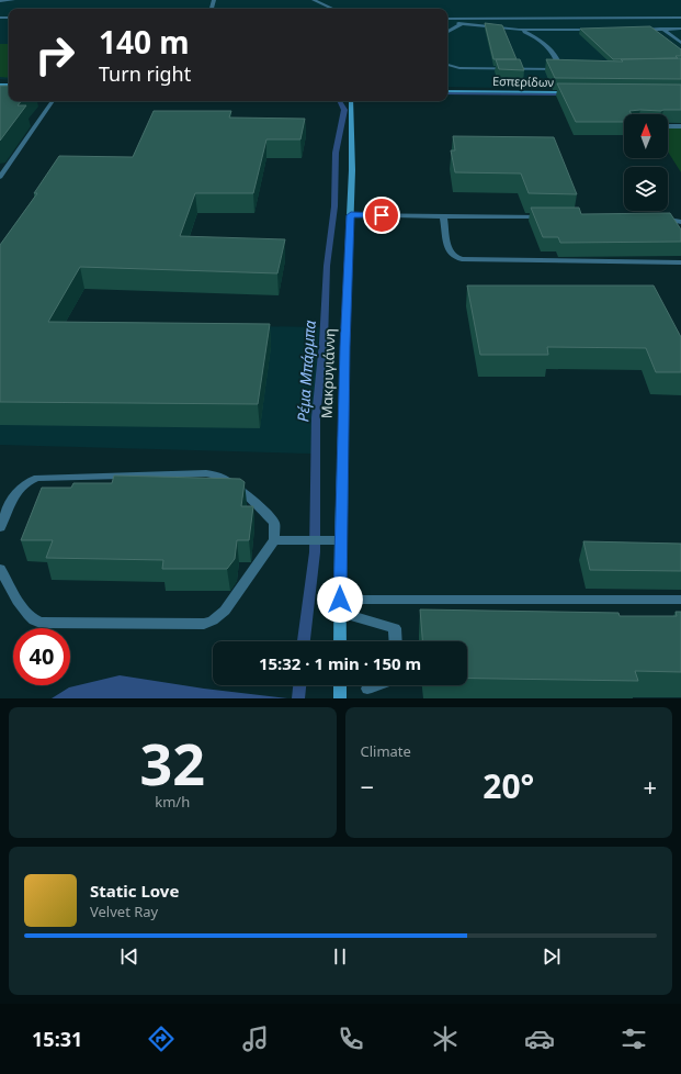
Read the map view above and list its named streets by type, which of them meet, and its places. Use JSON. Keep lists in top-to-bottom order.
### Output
{
  "streets": {
    "street": ["Εσπερίδων", "Μακρυγιάννη"]
  },
  "water": ["Ρέμα Μπάρμπα"],
  "north": "top",
  "page": {
    "turn": ["140 m", "Turn right"],
    "limit": "40",
    "trip": "15:32 · 1 min · 150 m",
    "tile": [
      ["32", "km/h"],
      "Climate"
    ],
    "heat": ["−", "20°", "+"],
    "song": ["Static Love", "Velvet Ray"],
    "tabs": "15:31"
  }
}
